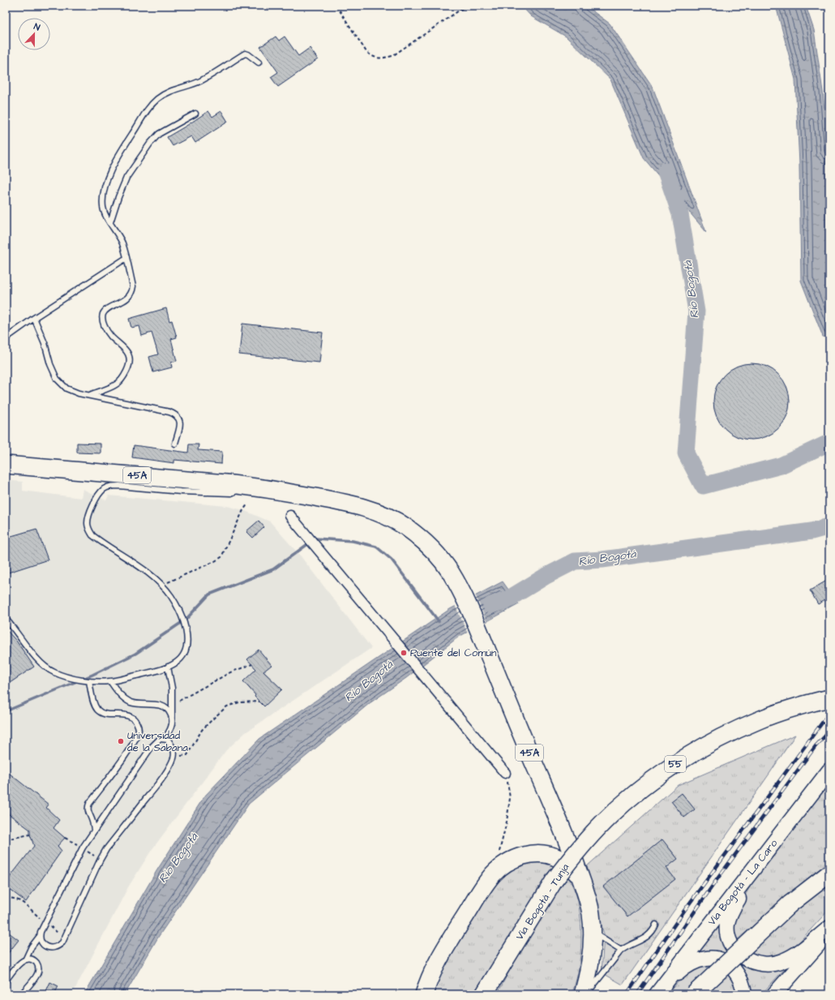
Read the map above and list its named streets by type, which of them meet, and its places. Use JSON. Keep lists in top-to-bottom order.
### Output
{
  "streets": {
    "highway": ["45A", "55", "Vía Bogotá - Tunja"],
    "main road": ["Vía Bogotá - La Caro"]
  },
  "water": ["Río Bogotá"],
  "places": ["Puente del Común", "Universidad de la Sabana"],
  "north": "top"
}
